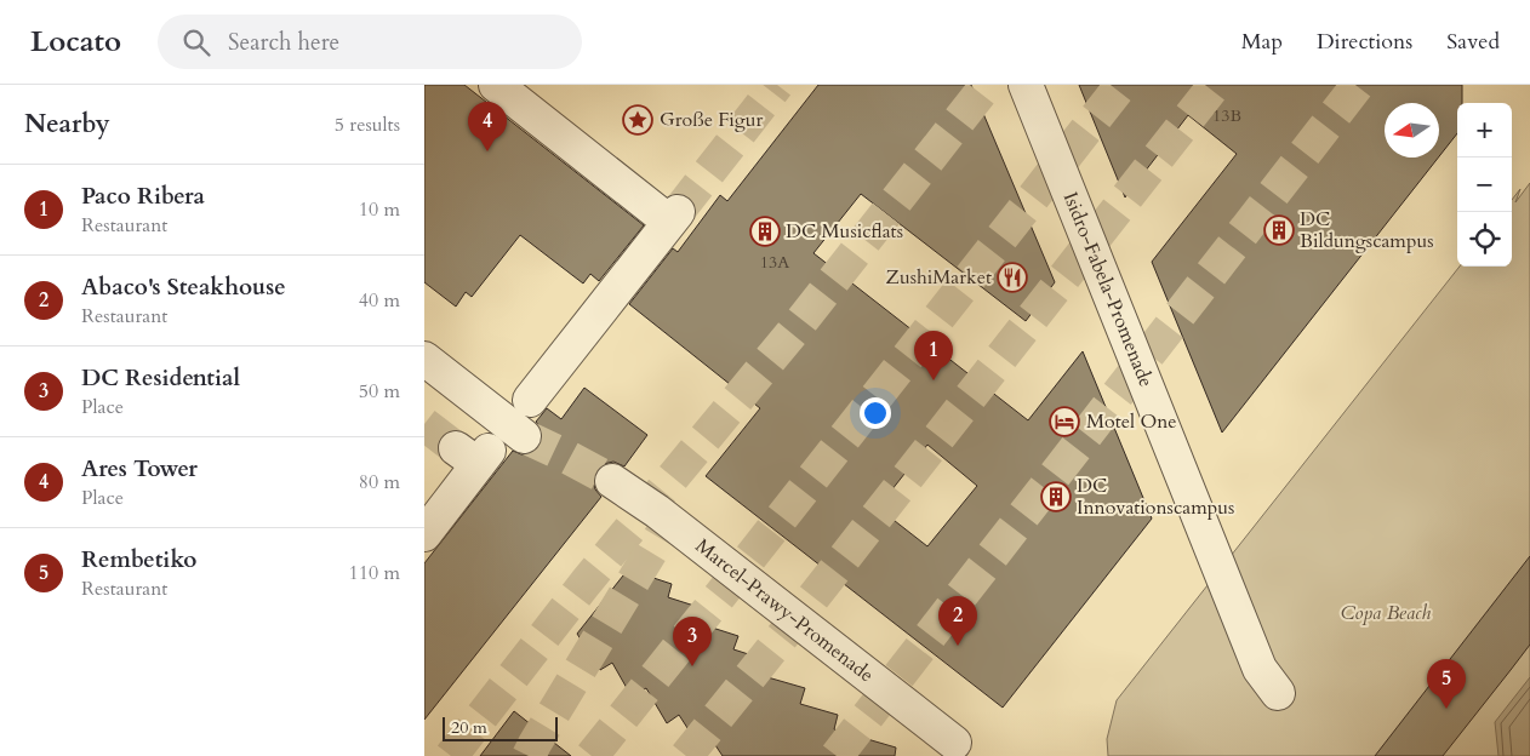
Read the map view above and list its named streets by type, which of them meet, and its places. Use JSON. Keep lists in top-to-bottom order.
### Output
{
  "streets": {
    "street": ["Isidro-Fabela-Promenade", "Marcel-Prawy-Promenade"]
  },
  "parks": ["Copa Beach"],
  "places": {
    "place": ["Große Figur"],
    "building": ["DC Bildungscampus", "DC Musicflats", "DC Innovationscampus"],
    "restaurant": ["ZushiMarket"],
    "hotel": ["Motel One"]
  },
  "house_numbers": ["13B", "13A"],
  "scale_bar": "20 m",
  "north": "left",
  "page": {
    "header": "Locato",
    "search": "Search here",
    "nav": ["Map", "Directions", "Saved"],
    "heading": ["Nearby", "5 results"],
    "pins": [
      "4",
      "1",
      "2",
      "3",
      "5"
    ],
    "map_buttons": ["+", "−"],
    "list": [
      {
        "mark": "1",
        "name": "Paco Ribera",
        "note": "Restaurant",
        "value": "10 m"
      },
      {
        "mark": "2",
        "name": "Abaco's Steakhouse",
        "note": "Restaurant",
        "value": "40 m"
      },
      {
        "mark": "3",
        "name": "DC Residential",
        "note": "Place",
        "value": "50 m"
      },
      {
        "mark": "4",
        "name": "Ares Tower",
        "note": "Place",
        "value": "80 m"
      },
      {
        "mark": "5",
        "name": "Rembetiko",
        "note": "Restaurant",
        "value": "110 m"
      }
    ],
    "scale": "20 m"
  }
}
